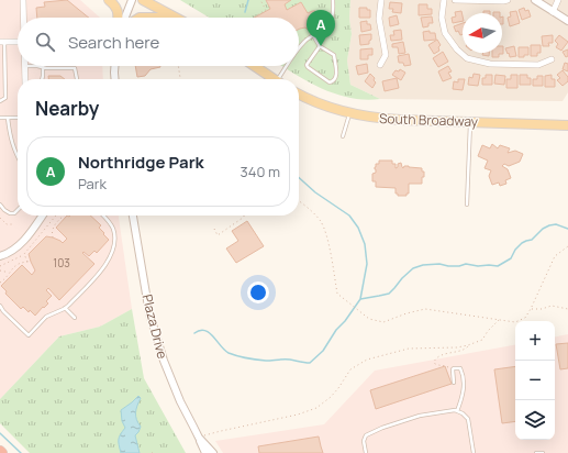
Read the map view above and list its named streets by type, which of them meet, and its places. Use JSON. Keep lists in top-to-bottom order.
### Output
{
  "streets": {
    "main road": ["South Broadway"],
    "street": ["Plaza Drive"]
  },
  "house_numbers": ["103"],
  "north": "left",
  "page": {
    "pins": "A",
    "search": "Search here",
    "heading": "Nearby",
    "list": [
      {
        "mark": "A",
        "name": "Northridge Park",
        "note": "Park",
        "value": "340 m"
      }
    ],
    "map_buttons": ["+", "−"]
  }
}
